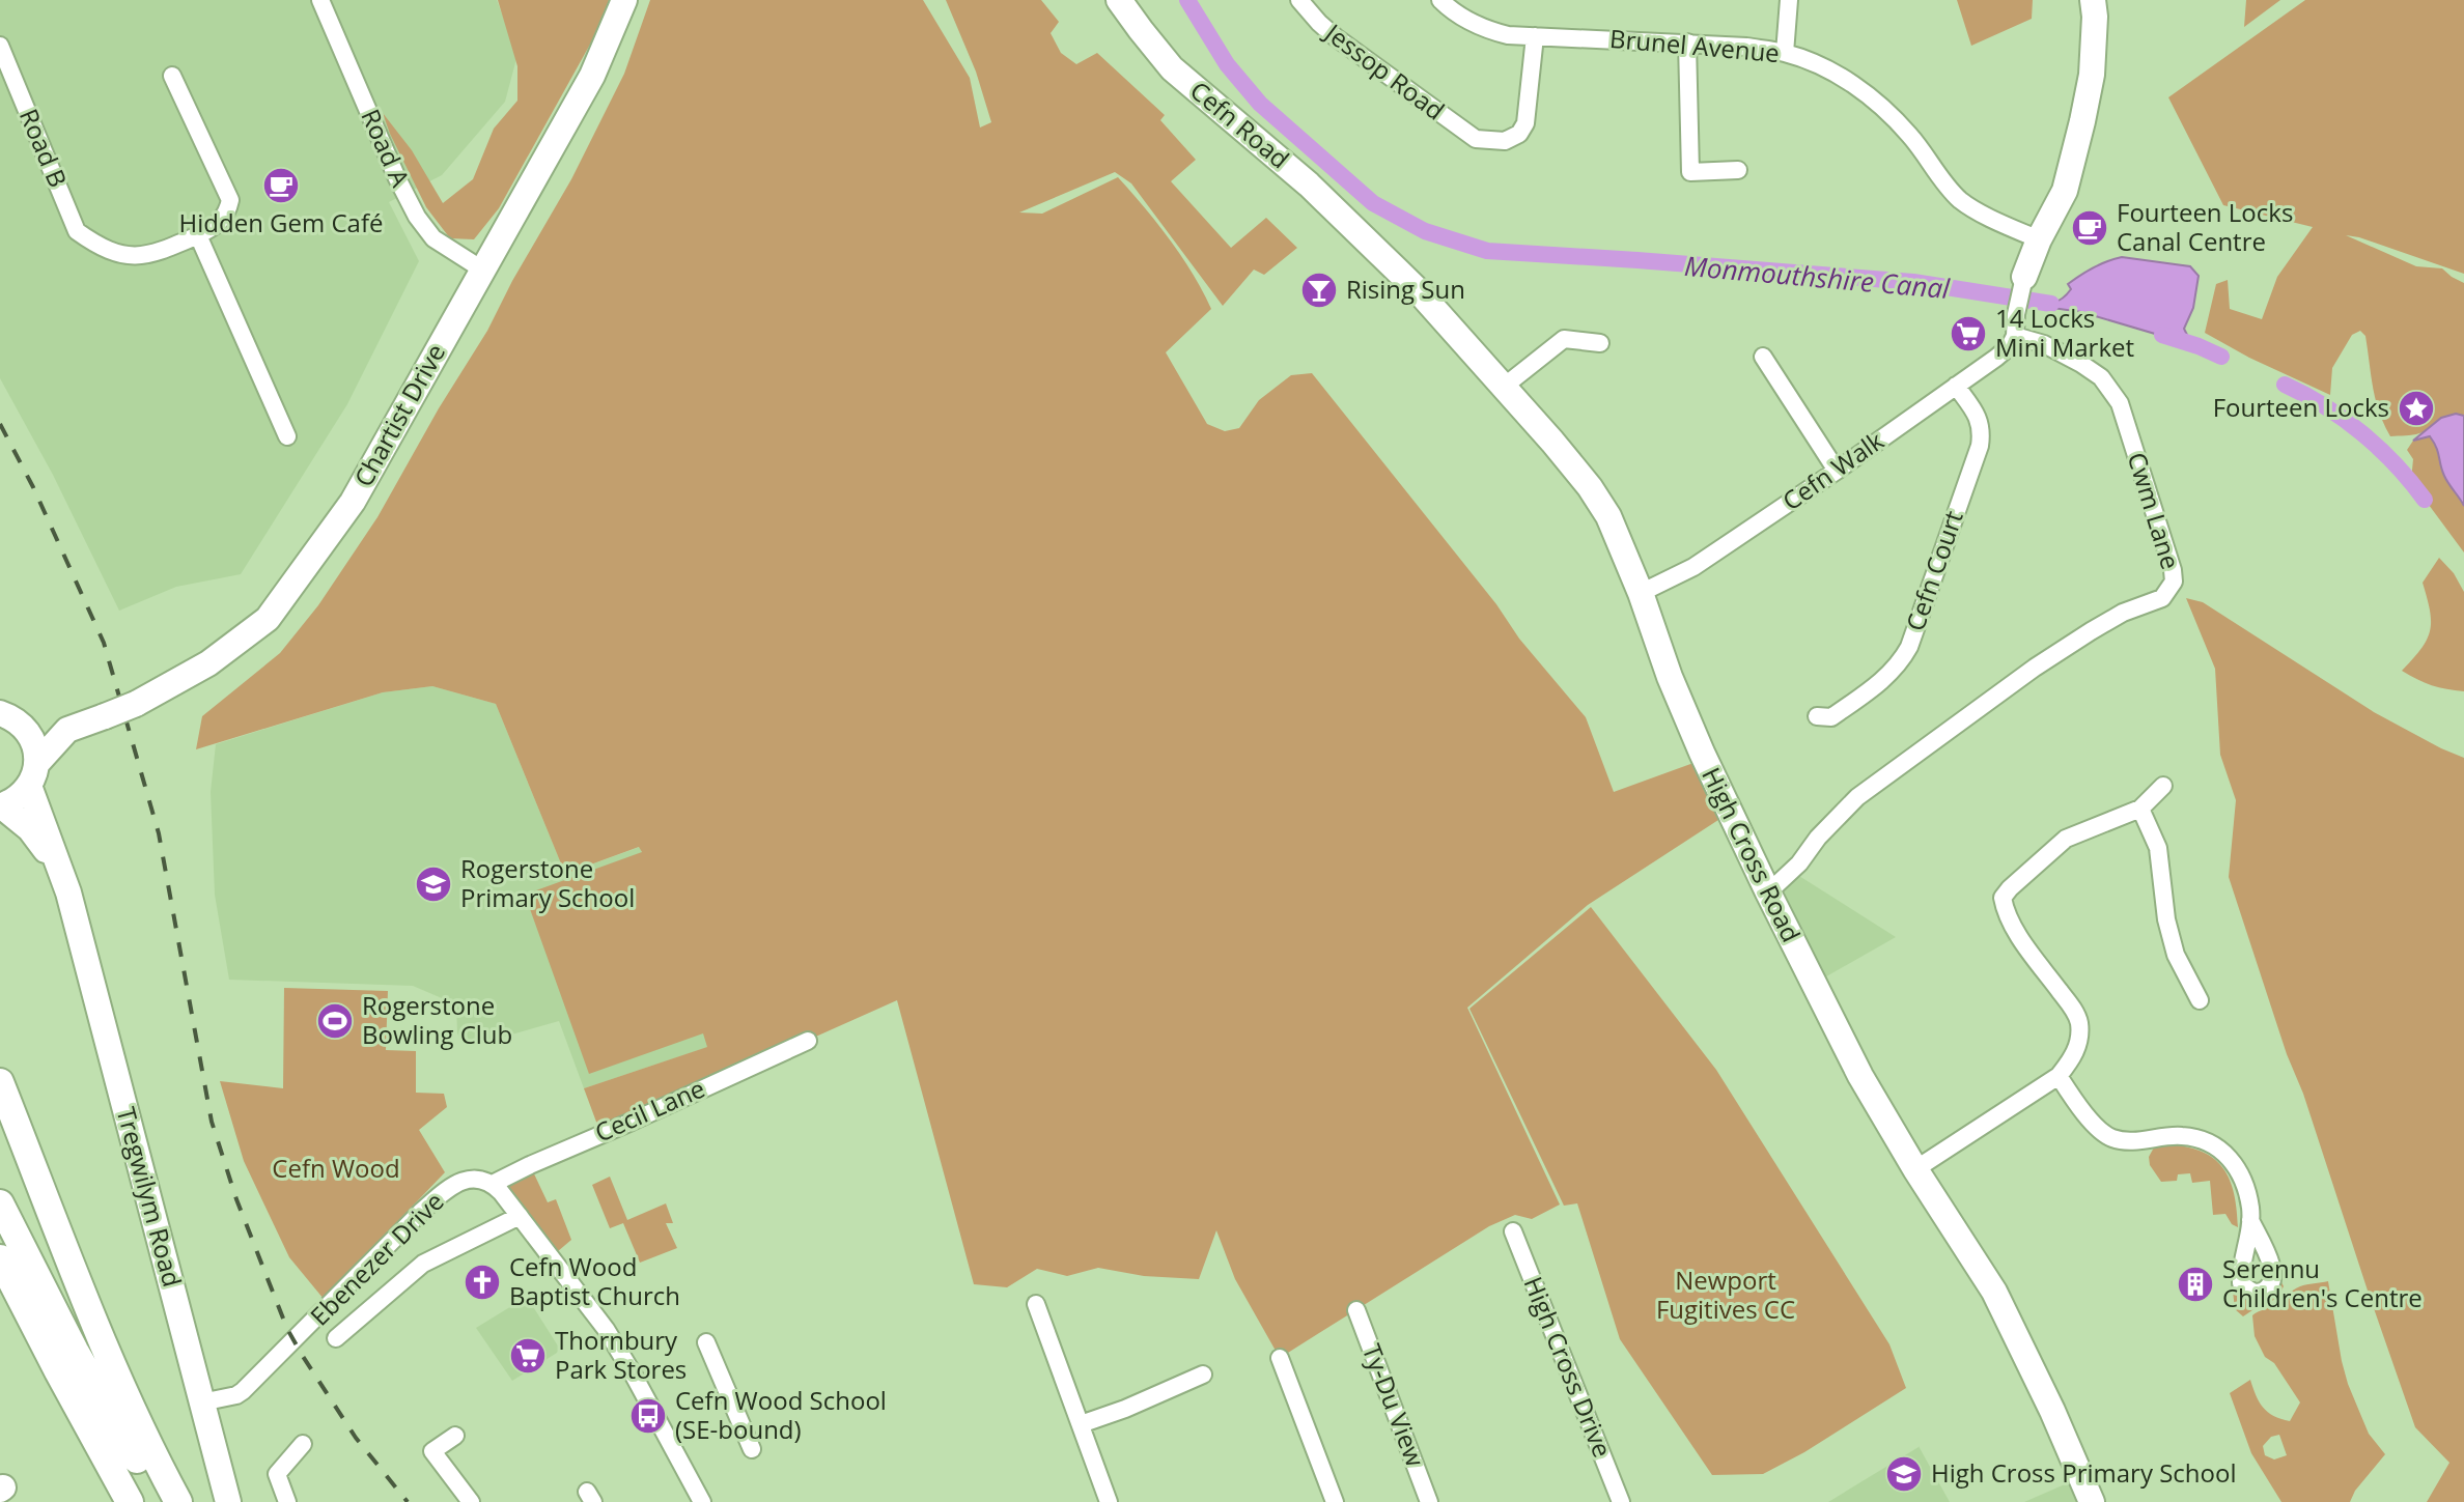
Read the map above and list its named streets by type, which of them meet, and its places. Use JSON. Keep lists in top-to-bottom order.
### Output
{
  "streets": {
    "main road": [
      "Cefn Road",
      "Chartist Drive",
      "High Cross Road",
      "Tregwilym Road"
    ],
    "street": [
      "Brunel Avenue",
      "Jessop Road",
      "Road B",
      "Road A",
      "Cefn Walk",
      "Cwm Lane",
      "Cefn Court",
      "Cecil Lane",
      "Ebenezer Drive",
      "High Cross Drive",
      "Ty-Du View"
    ]
  },
  "crossings": [
    ["Brunel Avenue", "Jessop Road"],
    ["Cefn Road", "High Cross Road"],
    ["Road A", "Chartist Drive"],
    ["Chartist Drive", "Tregwilym Road"],
    ["Cefn Walk", "Cwm Lane"],
    ["Cefn Walk", "Cefn Court"],
    ["Cefn Walk", "High Cross Road"],
    ["Cwm Lane", "High Cross Road"],
    ["Cecil Lane", "Ebenezer Drive"],
    ["Tregwilym Road", "Ebenezer Drive"]
  ],
  "water": ["Monmouthshire Canal"],
  "parks": ["Cefn Wood", "Newport Fugitives CC"],
  "places": {
    "cafe": ["Hidden Gem Café", "Fourteen Locks Canal Centre"],
    "bar": ["Rising Sun"],
    "supermarket": ["14 Locks Mini Market", "Thornbury Park Stores"],
    "place": ["Fourteen Locks"],
    "school or university": ["Rogerstone Primary School", "High Cross Primary School"],
    "sports": ["Rogerstone Bowling Club"],
    "church": ["Cefn Wood Baptist Church"],
    "building": ["Serennu Children's Centre"],
    "bus stop": ["Cefn Wood School (SE-bound)"]
  }
}
